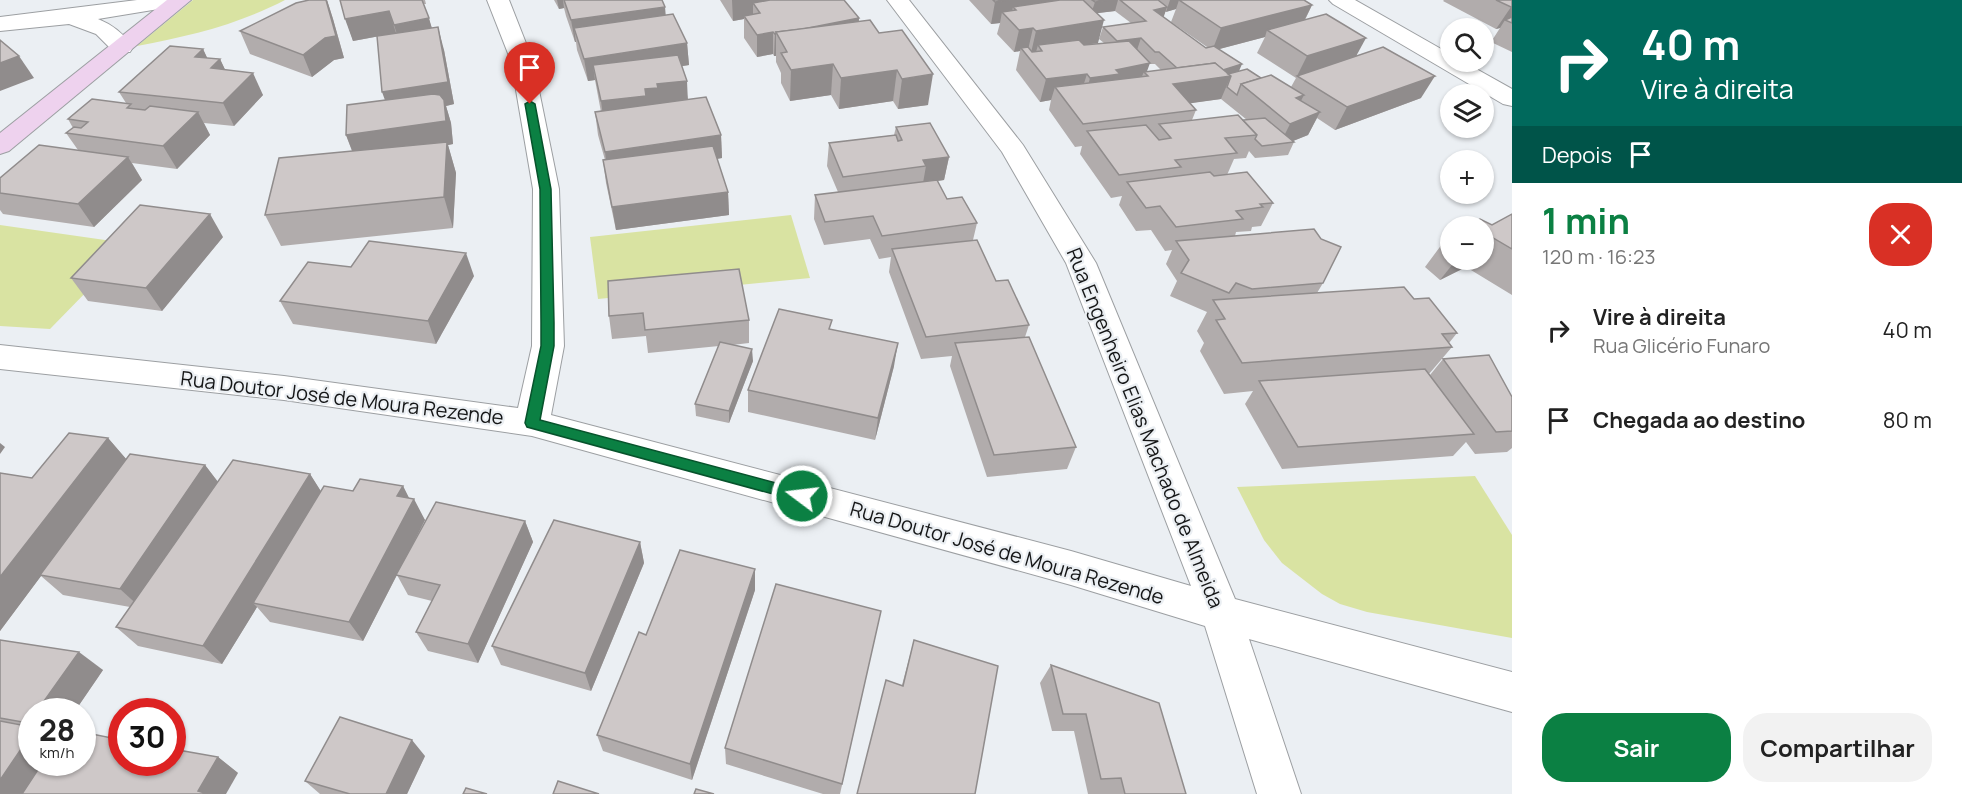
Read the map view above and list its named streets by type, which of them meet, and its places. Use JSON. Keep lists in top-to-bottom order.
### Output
{
  "streets": {
    "street": ["Rua Doutor José de Moura Rezende", "Rua Engenheiro Elias Machado de Almeida"]
  },
  "crossings": [
    ["Rua Doutor José de Moura Rezende", "Rua Engenheiro Elias Machado de Almeida"]
  ],
  "page": {
    "turn": ["40 m", "Vire à direita"],
    "map_buttons": ["+", "−"],
    "then": "Depois",
    "heading": ["1 min", "120 m · 16:23"],
    "list": [
      {
        "name": "Vire à direita",
        "note": "Rua Glicério Funaro",
        "value": "40 m"
      },
      {
        "name": "Chegada ao destino",
        "value": "80 m"
      }
    ],
    "speed": "28 km/h",
    "limit": "30",
    "buttons": ["Sair", "Compartilhar"]
  }
}
